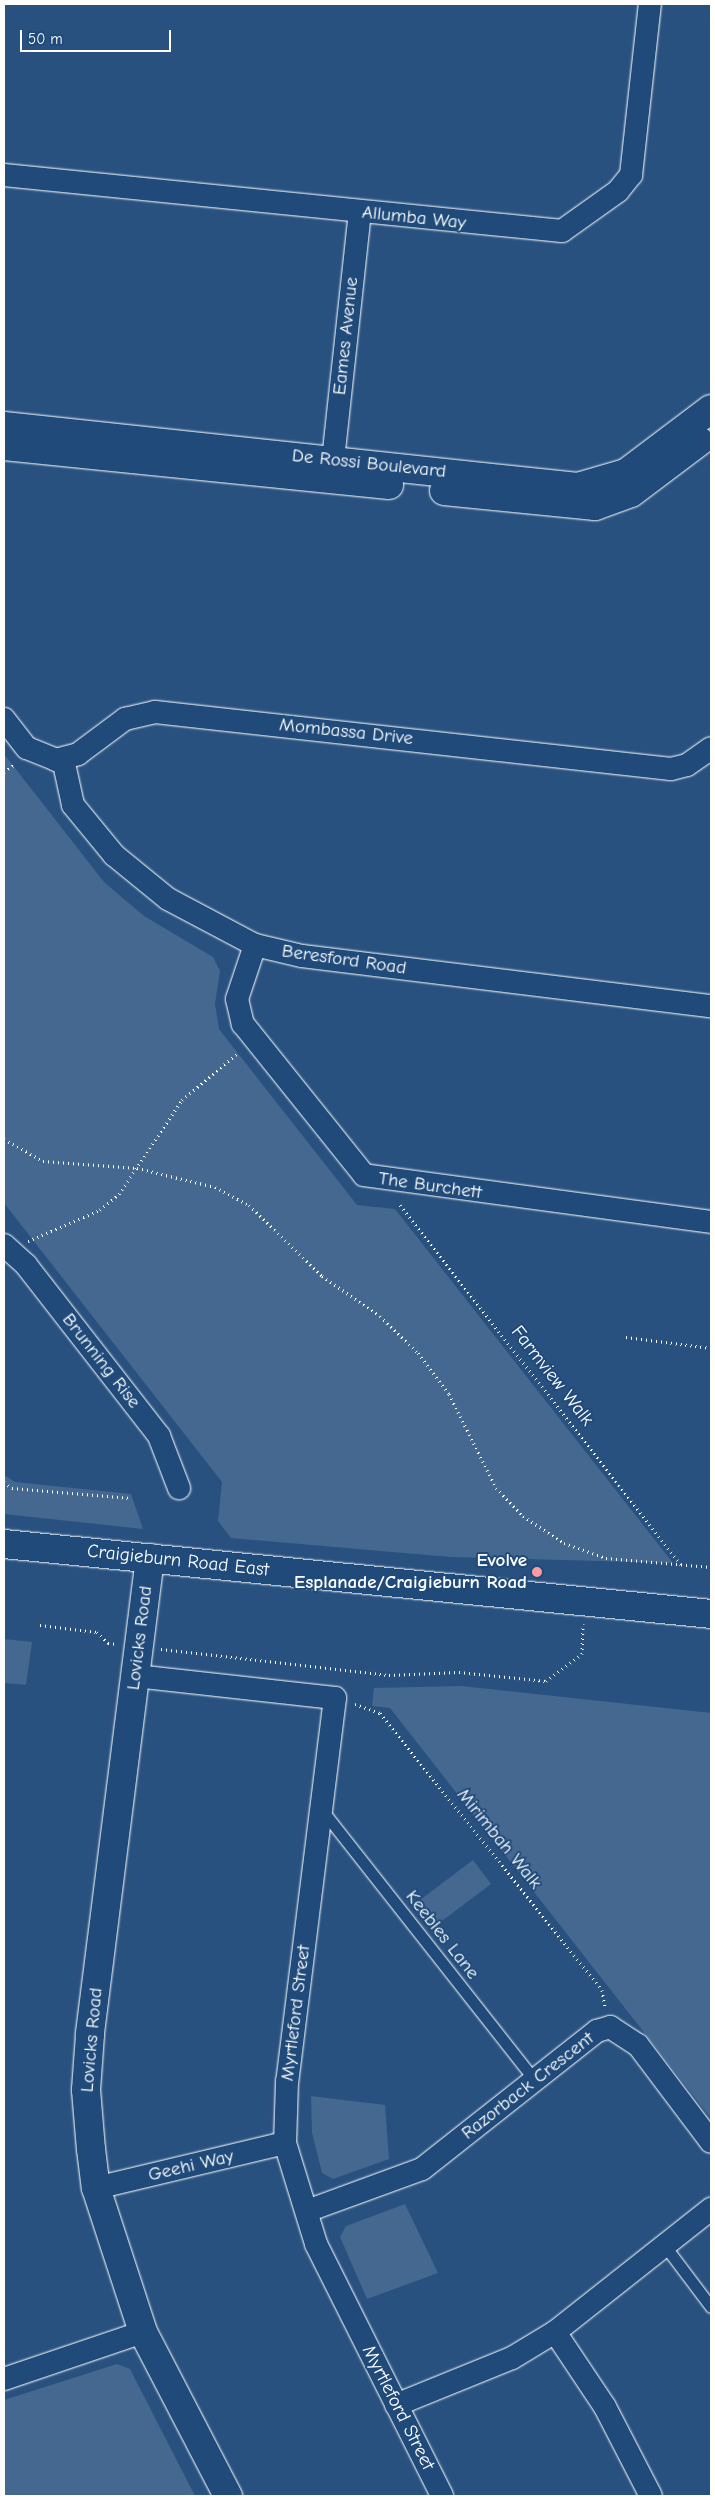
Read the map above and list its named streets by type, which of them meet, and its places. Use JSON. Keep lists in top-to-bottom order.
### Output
{
  "streets": {
    "street": [
      "Allumba Way",
      "Eames Avenue",
      "De Rossi Boulevard",
      "Mombassa Drive",
      "Beresford Road",
      "The Burchett",
      "Brunning Rise",
      "Craigieburn Road East",
      "Lovicks Road",
      "Myrtleford Street",
      "Razorback Crescent",
      "Geehi Way"
    ],
    "lane": ["Keebles Lane"],
    "path": ["Farmview Walk", "Mirimbah Walk"]
  },
  "crossings": [
    ["Allumba Way", "Eames Avenue"],
    ["Eames Avenue", "De Rossi Boulevard"],
    ["Mombassa Drive", "Beresford Road"],
    ["Beresford Road", "The Burchett"],
    ["Craigieburn Road East", "Lovicks Road"],
    ["Lovicks Road", "Geehi Way"],
    ["Mirimbah Walk", "Myrtleford Street"],
    ["Mirimbah Walk", "Razorback Crescent"],
    ["Keebles Lane", "Myrtleford Street"],
    ["Keebles Lane", "Razorback Crescent"],
    ["Myrtleford Street", "Razorback Crescent"],
    ["Myrtleford Street", "Geehi Way"]
  ],
  "places": ["Evolve Esplanade/Craigieburn Road"],
  "scale_bar": "50 m"
}
